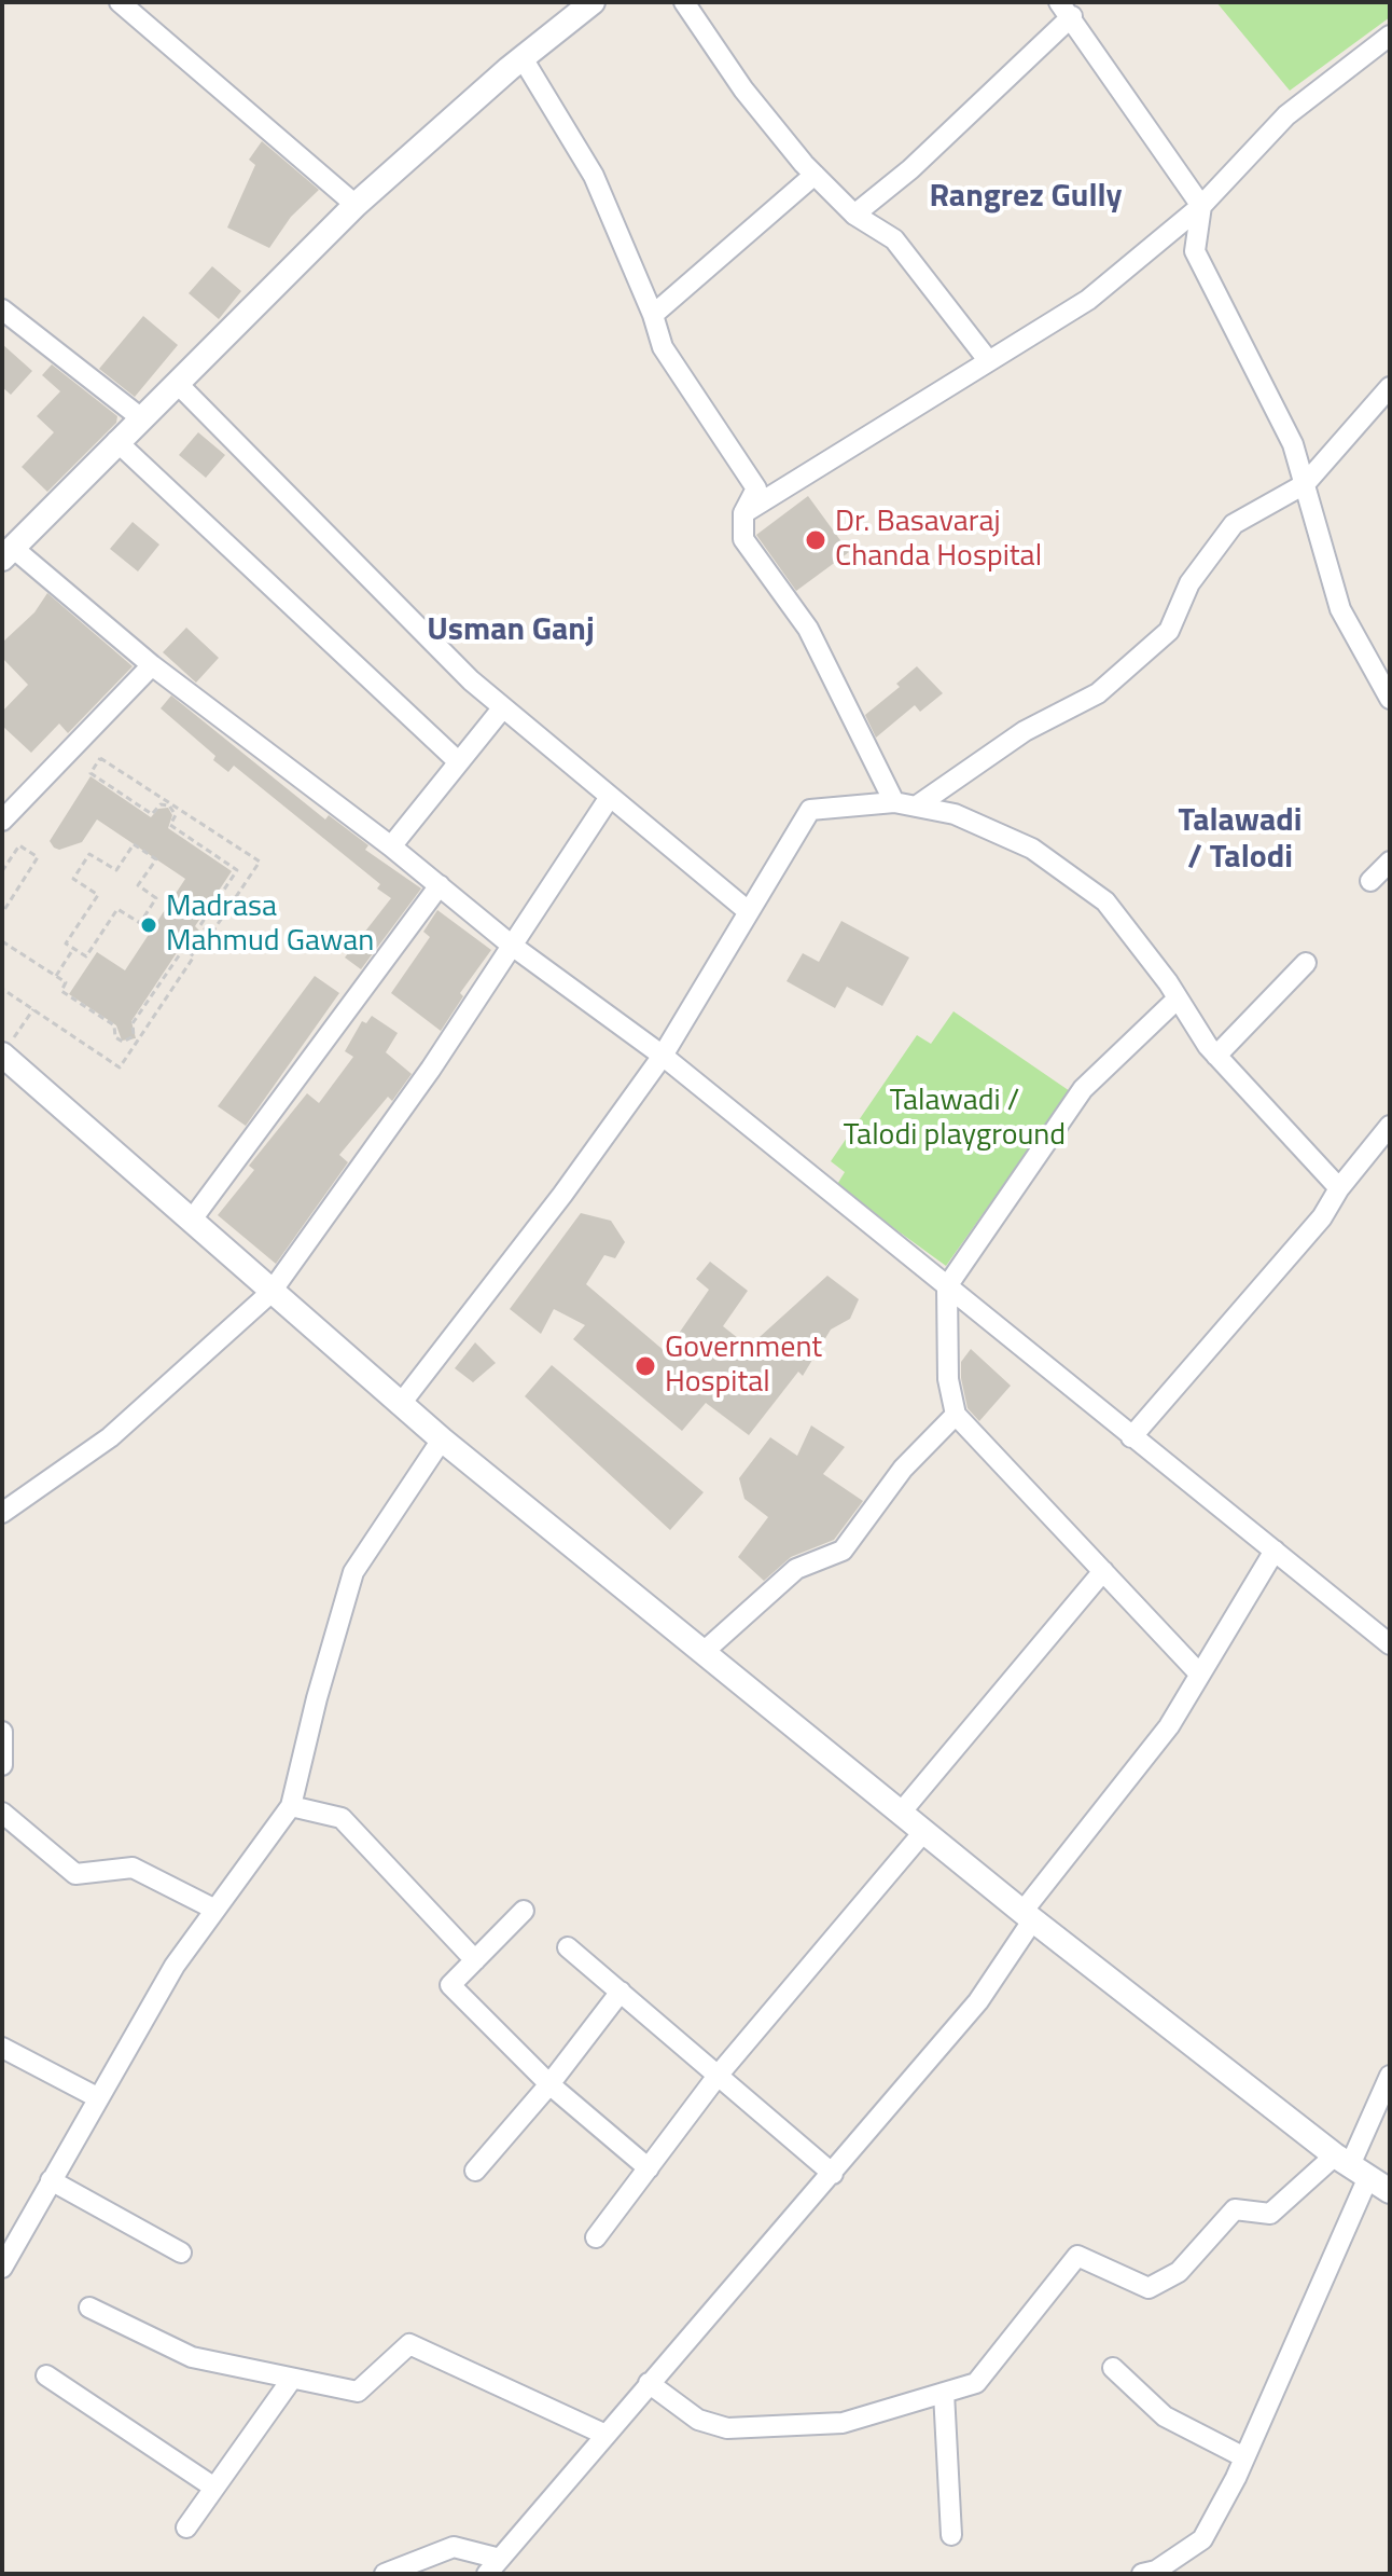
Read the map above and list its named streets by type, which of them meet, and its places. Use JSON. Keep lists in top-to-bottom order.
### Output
{
  "districts": ["Rangrez Gully", "Usman Ganj", "Talawadi / Talodi"],
  "parks": ["Talawadi / Talodi playground"],
  "places": ["Dr. Basavaraj Chanda Hospital", "Madrasa Mahmud Gawan", "Government Hospital"]
}
